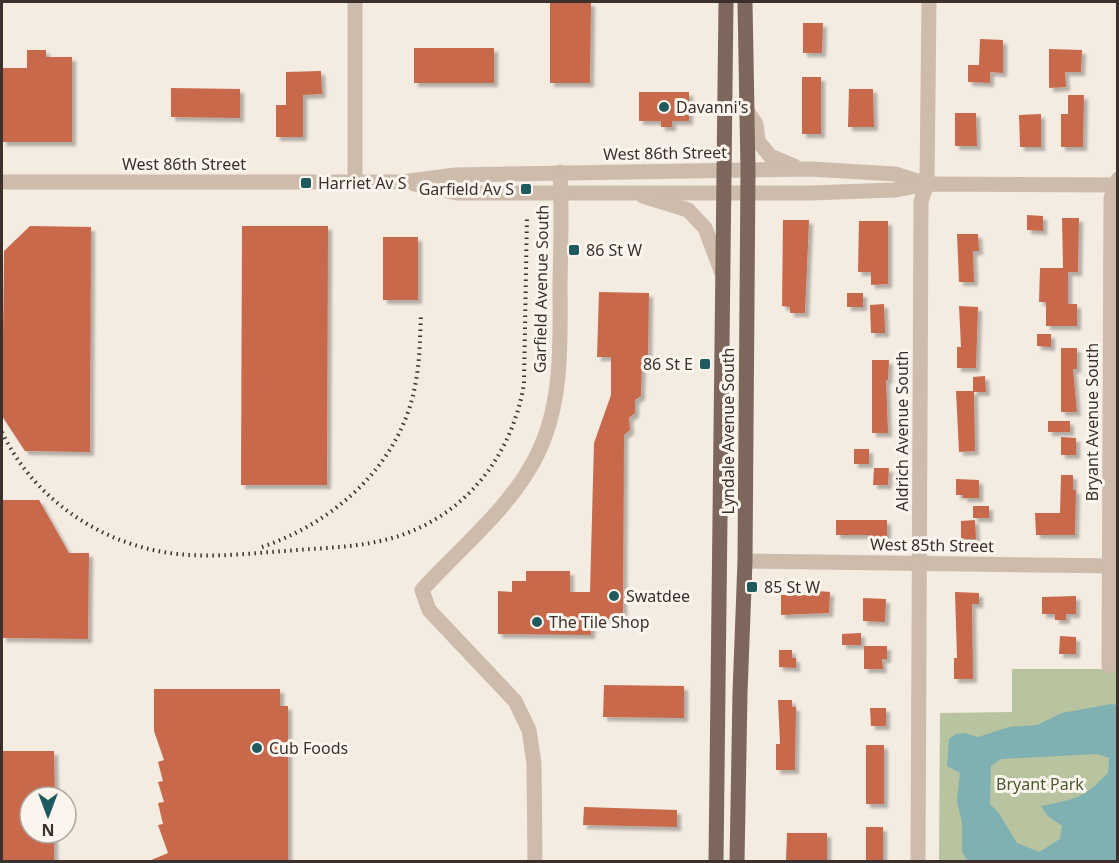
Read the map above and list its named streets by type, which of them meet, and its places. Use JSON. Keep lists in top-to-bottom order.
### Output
{
  "streets": {
    "main road": ["Lyndale Avenue South"],
    "street": [
      "West 86th Street",
      "Garfield Avenue South",
      "Bryant Avenue South",
      "Aldrich Avenue South",
      "West 85th Street"
    ]
  },
  "crossings": [
    ["West 86th Street", "Garfield Avenue South"],
    ["West 86th Street", "Bryant Avenue South"],
    ["West 86th Street", "Lyndale Avenue South"],
    ["West 86th Street", "Aldrich Avenue South"],
    ["Bryant Avenue South", "West 85th Street"],
    ["Lyndale Avenue South", "West 85th Street"],
    ["Aldrich Avenue South", "West 85th Street"]
  ],
  "parks": ["Bryant Park"],
  "places": {
    "other": [
      "Davanni's",
      "Swatdee",
      "The Tile Shop",
      "Cub Foods"
    ],
    "transit": [
      "Harriet Av S",
      "Garfield Av S",
      "86 St W",
      "86 St E",
      "85 St W"
    ]
  },
  "north": "bottom"
}
